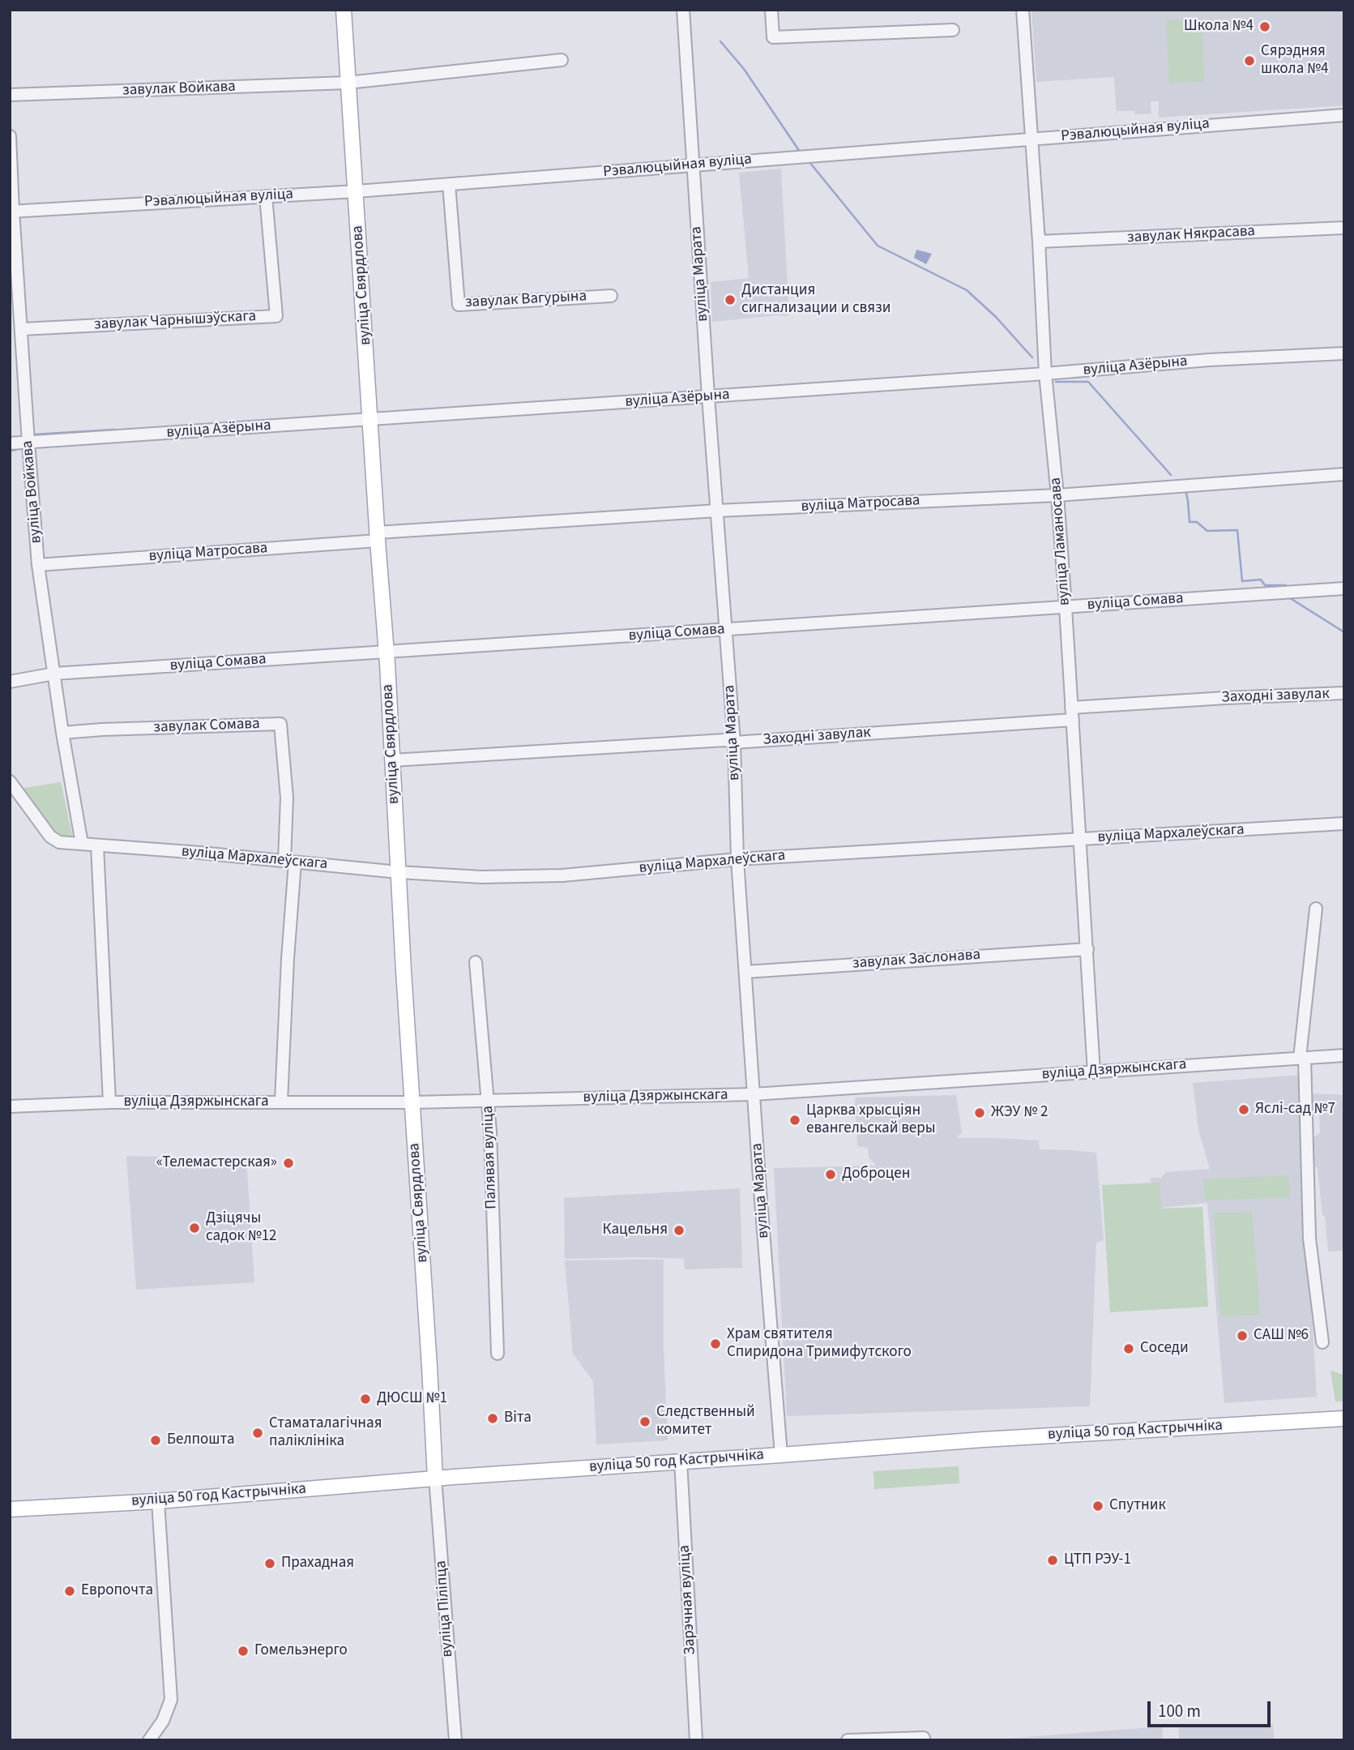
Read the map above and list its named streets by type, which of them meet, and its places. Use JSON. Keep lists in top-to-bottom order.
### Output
{
  "streets": {
    "main road": ["вуліца Свярдлова", "вуліца 50 год Кастрычніка"],
    "street": [
      "завулак Войкава",
      "Рэвалюцыйная вуліца",
      "завулак Някрасава",
      "вуліца Марата",
      "завулак Вагурына",
      "завулак Чарнышэўскага",
      "вуліца Азёрына",
      "вуліца Войкава",
      "вуліца Матросава",
      "вуліца Ламаносава",
      "вуліца Сомава",
      "Заходні завулак",
      "завулак Сомава",
      "вуліца Мархалеўскага",
      "завулак Заслонава",
      "вуліца Дзяржынскага",
      "Палявая вуліца",
      "Зарэчная вуліца",
      "вуліца Піліпца"
    ]
  },
  "crossings": [
    ["завулак Войкава", "вуліца Свярдлова"],
    ["Рэвалюцыйная вуліца", "вуліца Марата"],
    ["Рэвалюцыйная вуліца", "вуліца Свярдлова"],
    ["Рэвалюцыйная вуліца", "завулак Вагурына"],
    ["Рэвалюцыйная вуліца", "завулак Чарнышэўскага"],
    ["Рэвалюцыйная вуліца", "вуліца Войкава"],
    ["Рэвалюцыйная вуліца", "вуліца Ламаносава"],
    ["завулак Някрасава", "вуліца Ламаносава"],
    ["вуліца Марата", "вуліца Азёрына"],
    ["вуліца Марата", "вуліца Матросава"],
    ["вуліца Марата", "вуліца Сомава"],
    ["вуліца Марата", "Заходні завулак"],
    ["вуліца Марата", "вуліца Мархалеўскага"],
    ["вуліца Марата", "завулак Заслонава"],
    ["вуліца Марата", "вуліца Дзяржынскага"],
    ["вуліца Марата", "вуліца 50 год Кастрычніка"],
    ["вуліца Свярдлова", "вуліца Азёрына"],
    ["вуліца Свярдлова", "вуліца Матросава"],
    ["вуліца Свярдлова", "вуліца Сомава"],
    ["вуліца Свярдлова", "Заходні завулак"],
    ["вуліца Свярдлова", "вуліца Мархалеўскага"],
    ["вуліца Свярдлова", "вуліца Дзяржынскага"],
    ["вуліца Свярдлова", "вуліца 50 год Кастрычніка"],
    ["вуліца Свярдлова", "вуліца Піліпца"],
    ["завулак Чарнышэўскага", "вуліца Войкава"],
    ["вуліца Азёрына", "вуліца Войкава"],
    ["вуліца Азёрына", "вуліца Ламаносава"],
    ["вуліца Войкава", "вуліца Матросава"],
    ["вуліца Войкава", "вуліца Сомава"],
    ["вуліца Войкава", "завулак Сомава"],
    ["вуліца Войкава", "вуліца Мархалеўскага"],
    ["вуліца Матросава", "вуліца Ламаносава"],
    ["вуліца Ламаносава", "вуліца Сомава"],
    ["вуліца Ламаносава", "Заходні завулак"],
    ["вуліца Ламаносава", "вуліца Мархалеўскага"],
    ["вуліца Ламаносава", "завулак Заслонава"],
    ["вуліца Ламаносава", "вуліца Дзяржынскага"],
    ["завулак Сомава", "вуліца Мархалеўскага"],
    ["вуліца Дзяржынскага", "Палявая вуліца"],
    ["вуліца 50 год Кастрычніка", "Зарэчная вуліца"],
    ["вуліца 50 год Кастрычніка", "вуліца Піліпца"]
  ],
  "places": [
    "Школа №4",
    "Сярэдняя школа №4",
    "Дистанция сигнализации и связи",
    "Яслі-сад №7",
    "ЖЭУ № 2",
    "Царква хрысціян евангельскай веры",
    "«Телемастерская»",
    "Доброцен",
    "Дзіцячы садок №12",
    "Кацельня",
    "САШ №6",
    "Храм святителя Спиридона Тримифутского",
    "Соседи",
    "ДЮСШ №1",
    "Віта",
    "Следственный комитет",
    "Стаматалагічная паліклініка",
    "Белпошта",
    "Спутник",
    "ЦТП РЭУ-1",
    "Прахадная",
    "Европочта",
    "Гомельэнерго"
  ],
  "scale_bar": "100 m"
}
